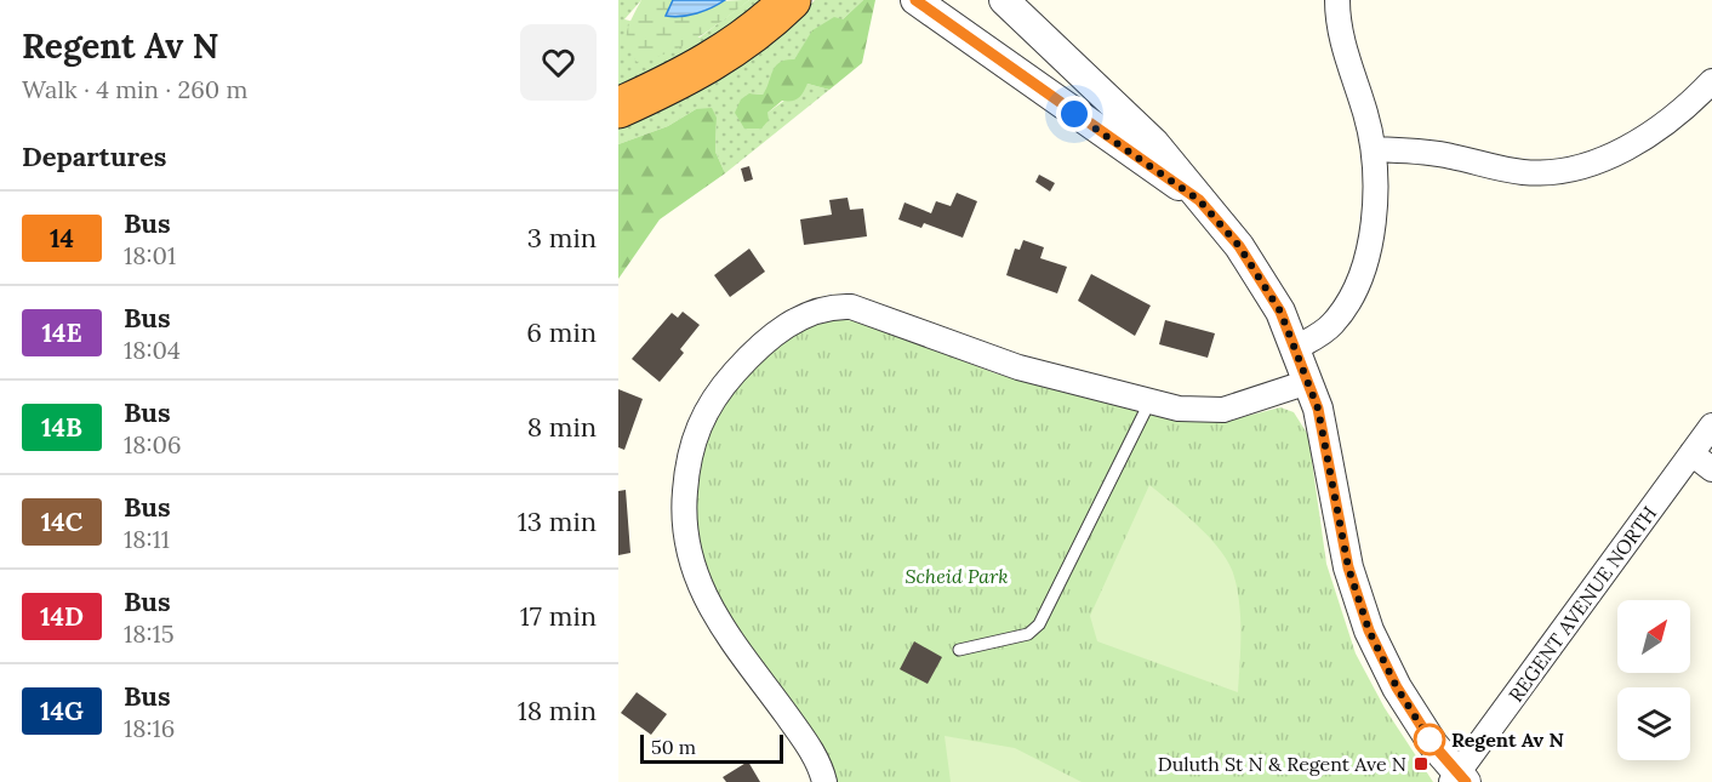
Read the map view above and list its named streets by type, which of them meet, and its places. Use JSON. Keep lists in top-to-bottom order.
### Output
{
  "streets": {
    "street": ["REGENT AVENUE NORTH"]
  },
  "parks": ["Scheid Park"],
  "places": {
    "other": ["Regent Av N"],
    "transit": ["Duluth St N & Regent Ave N"]
  },
  "lines": ["bus line 14"],
  "scale_bar": "50 m",
  "north": "top right",
  "page": {
    "heading": [
      ["Regent Av N", "Walk · 4 min · 260 m"],
      "Departures"
    ],
    "list": [
      {
        "mark": "14",
        "name": "Bus",
        "note": "18:01",
        "value": "3 min"
      },
      {
        "mark": "14E",
        "name": "Bus",
        "note": "18:04",
        "value": "6 min"
      },
      {
        "mark": "14B",
        "name": "Bus",
        "note": "18:06",
        "value": "8 min"
      },
      {
        "mark": "14C",
        "name": "Bus",
        "note": "18:11",
        "value": "13 min"
      },
      {
        "mark": "14D",
        "name": "Bus",
        "note": "18:15",
        "value": "17 min"
      },
      {
        "mark": "14G",
        "name": "Bus",
        "note": "18:16",
        "value": "18 min"
      }
    ],
    "scale": "50 m"
  }
}
